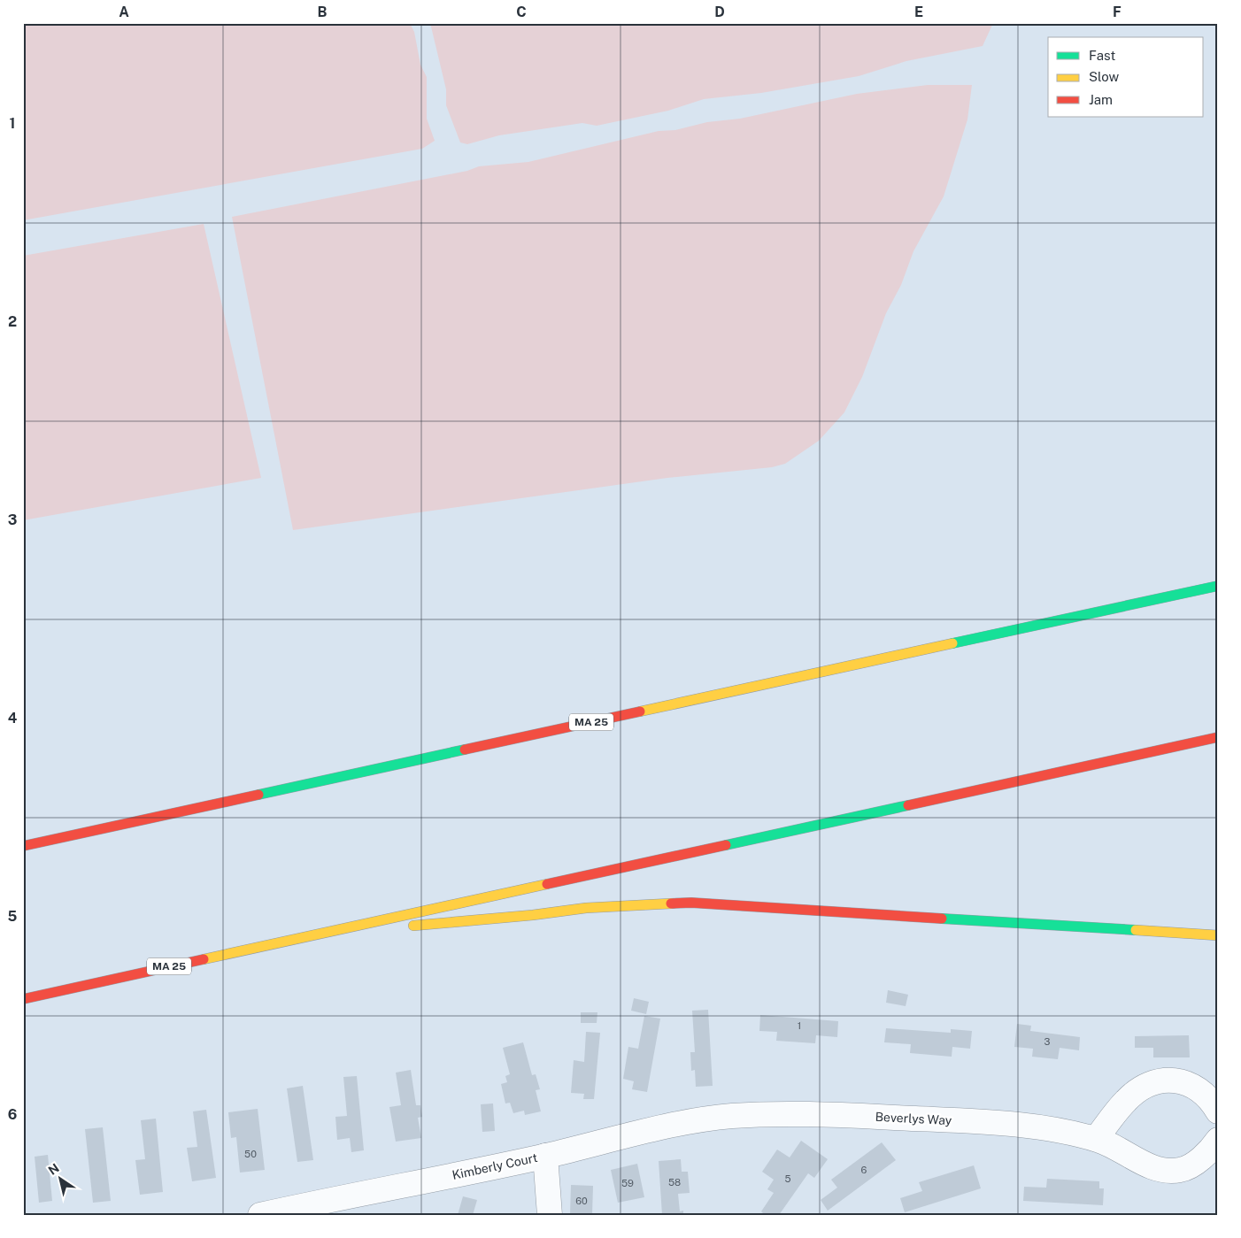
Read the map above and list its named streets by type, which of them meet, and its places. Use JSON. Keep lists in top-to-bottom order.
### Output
{
  "streets": {
    "highway": ["MA 25"],
    "street": ["Beverlys Way", "Kimberly Court"]
  },
  "crossings": [
    ["Beverlys Way", "Kimberly Court"]
  ],
  "house_numbers": [
    "1",
    "3",
    "50",
    "6",
    "5",
    "58",
    "59",
    "60"
  ],
  "legend": ["Fast", "Slow", "Jam"],
  "north": "top left",
  "grid": {
    "columns": [
      "A",
      "B",
      "C",
      "D",
      "E",
      "F"
    ],
    "rows": [
      "1",
      "2",
      "3",
      "4",
      "5",
      "6"
    ]
  }
}
